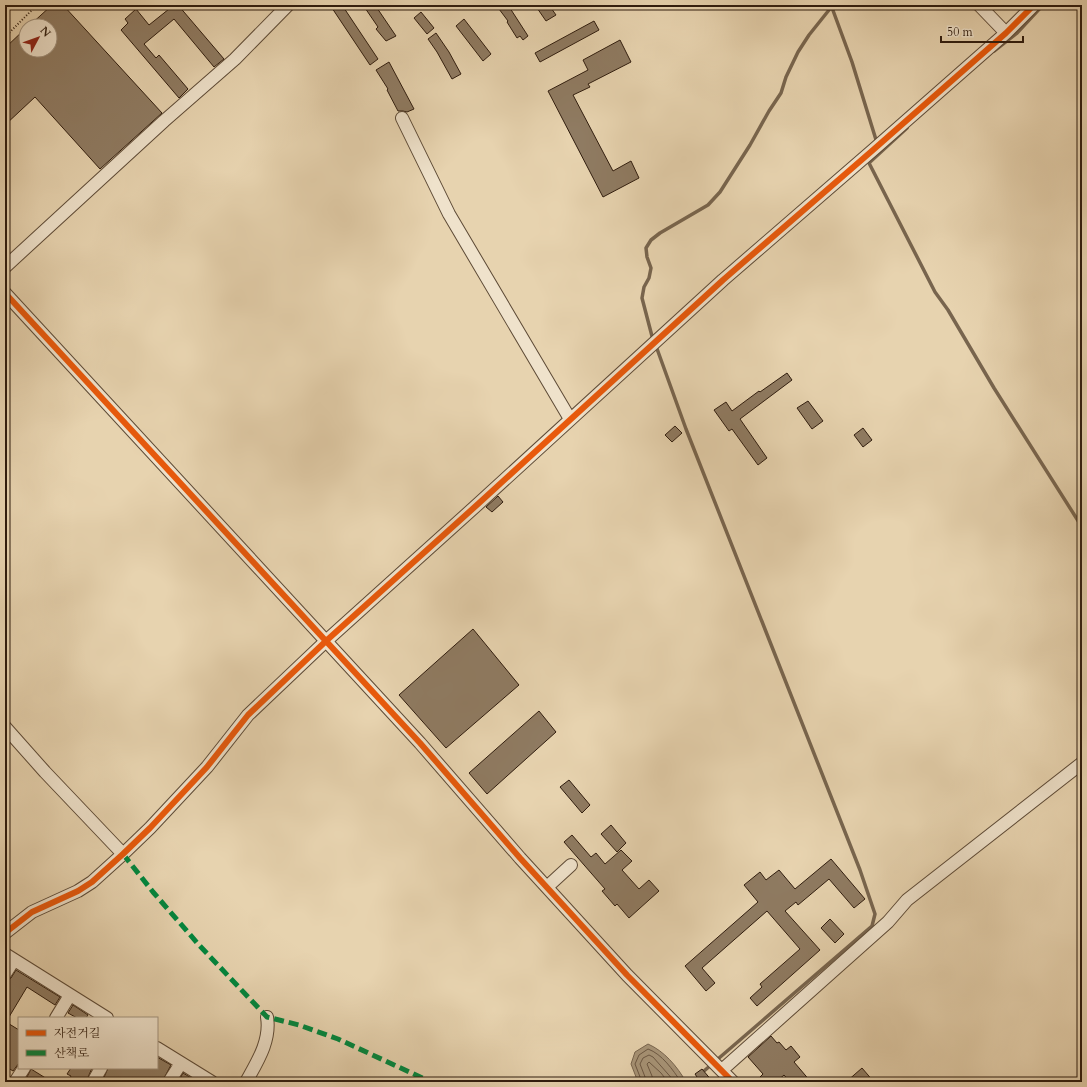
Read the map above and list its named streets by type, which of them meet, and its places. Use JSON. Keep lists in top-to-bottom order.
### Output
{
  "legend": ["자전거길", "산책로"],
  "scale_bar": "50 m",
  "north": "top right"
}
